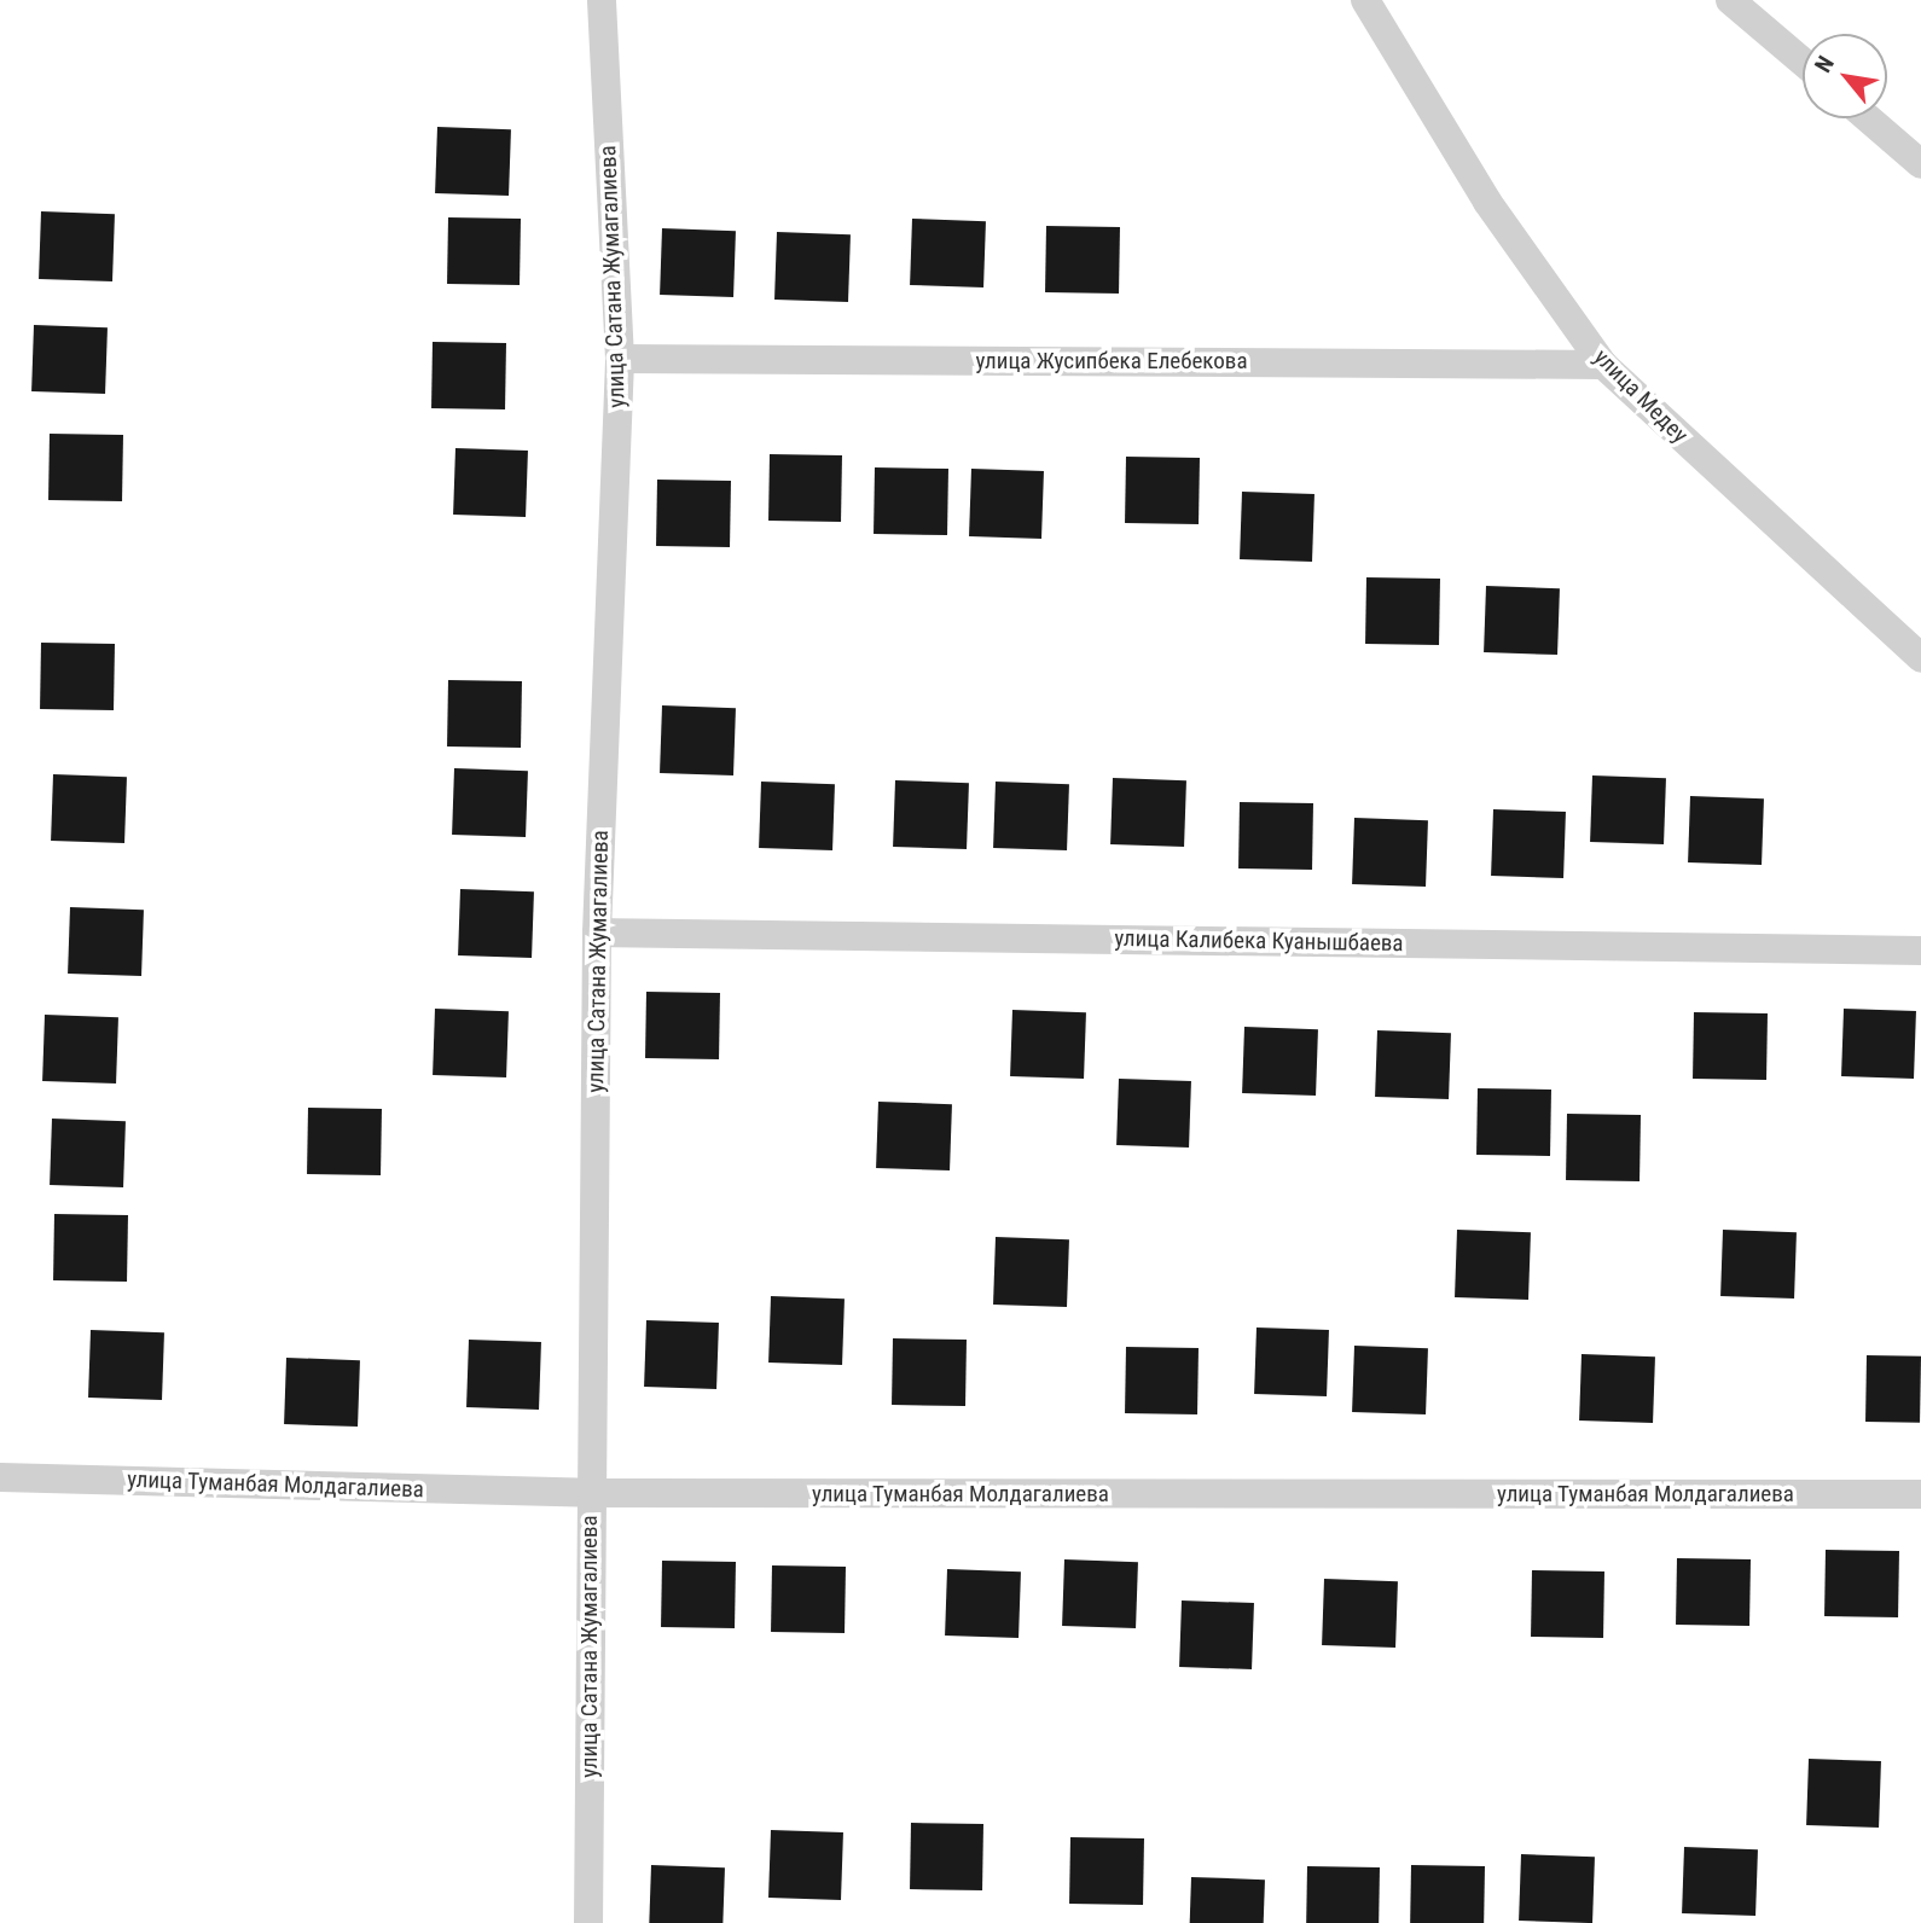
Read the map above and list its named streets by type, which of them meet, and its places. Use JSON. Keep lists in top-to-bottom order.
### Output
{
  "streets": {
    "street": [
      "улица Сатана Жумагалиева",
      "улица Жусипбека Елебекова",
      "улица Медеу",
      "улица Калибека Куанышбаева",
      "улица Туманбая Молдагалиева"
    ]
  },
  "crossings": [
    ["улица Сатана Жумагалиева", "улица Жусипбека Елебекова"],
    ["улица Сатана Жумагалиева", "улица Калибека Куанышбаева"],
    ["улица Сатана Жумагалиева", "улица Туманбая Молдагалиева"],
    ["улица Жусипбека Елебекова", "улица Медеу"]
  ],
  "north": "top left"
}
